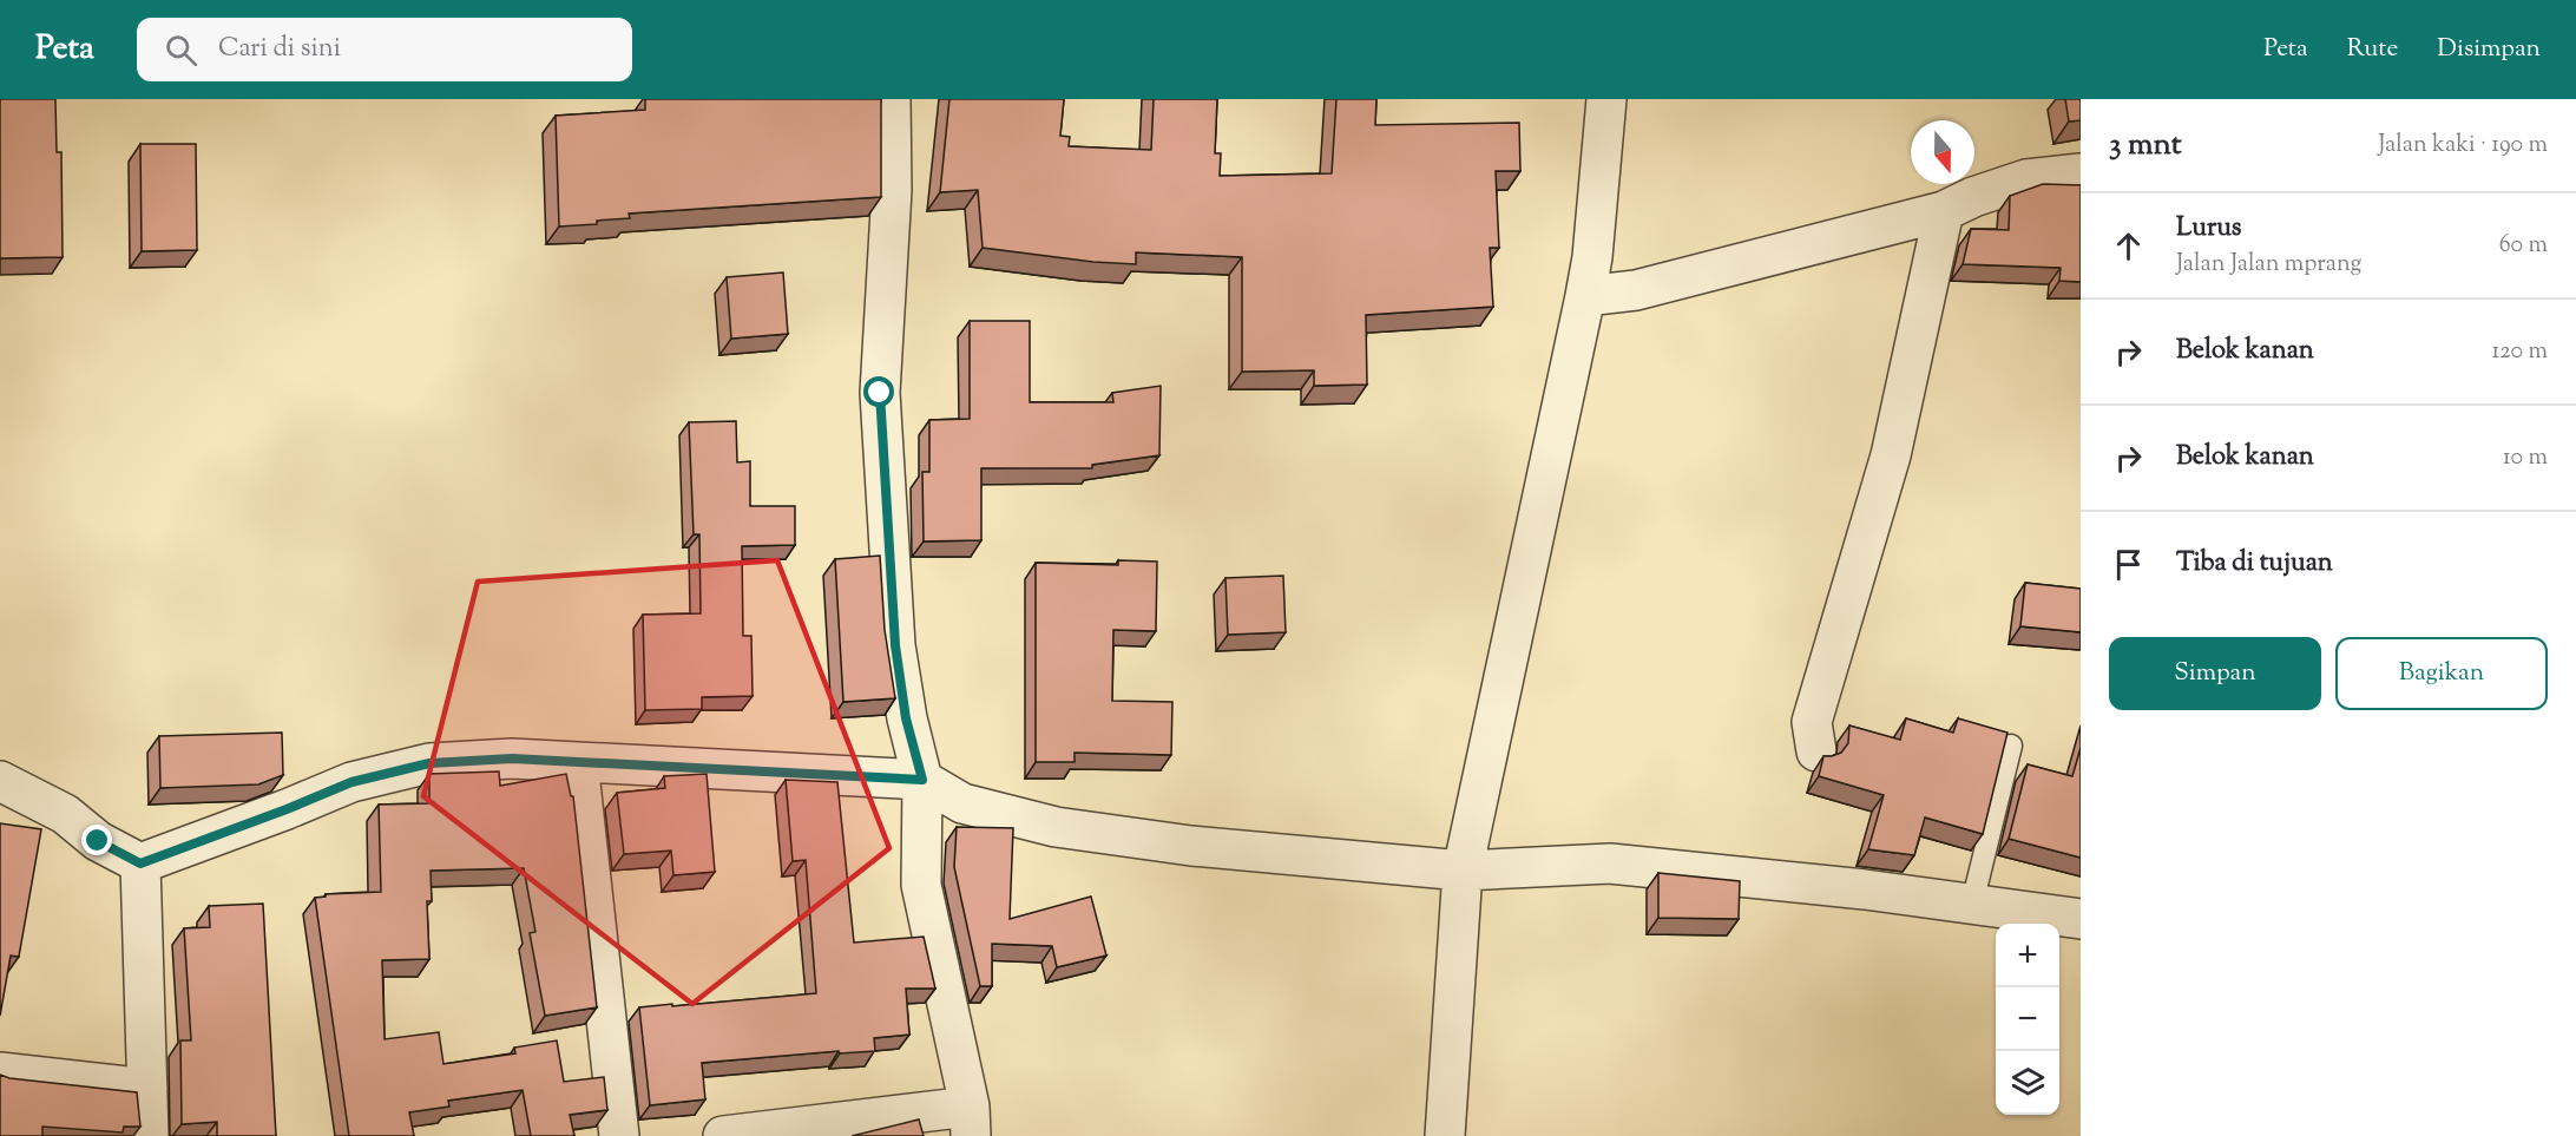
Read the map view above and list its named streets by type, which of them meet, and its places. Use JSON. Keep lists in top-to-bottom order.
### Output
{
  "north": "bottom",
  "page": {
    "header": "Peta",
    "search": "Cari di sini",
    "nav": ["Peta", "Rute", "Disimpan"],
    "heading": ["3 mnt", "Jalan kaki · 190 m"],
    "list": [
      ["Lurus", "Jalan Jalan mprang", "60 m"],
      ["Belok kanan", "120 m"],
      ["Belok kanan", "10 m"],
      "Tiba di tujuan"
    ],
    "buttons": ["Simpan", "Bagikan"],
    "map_buttons": ["+", "−"]
  }
}
